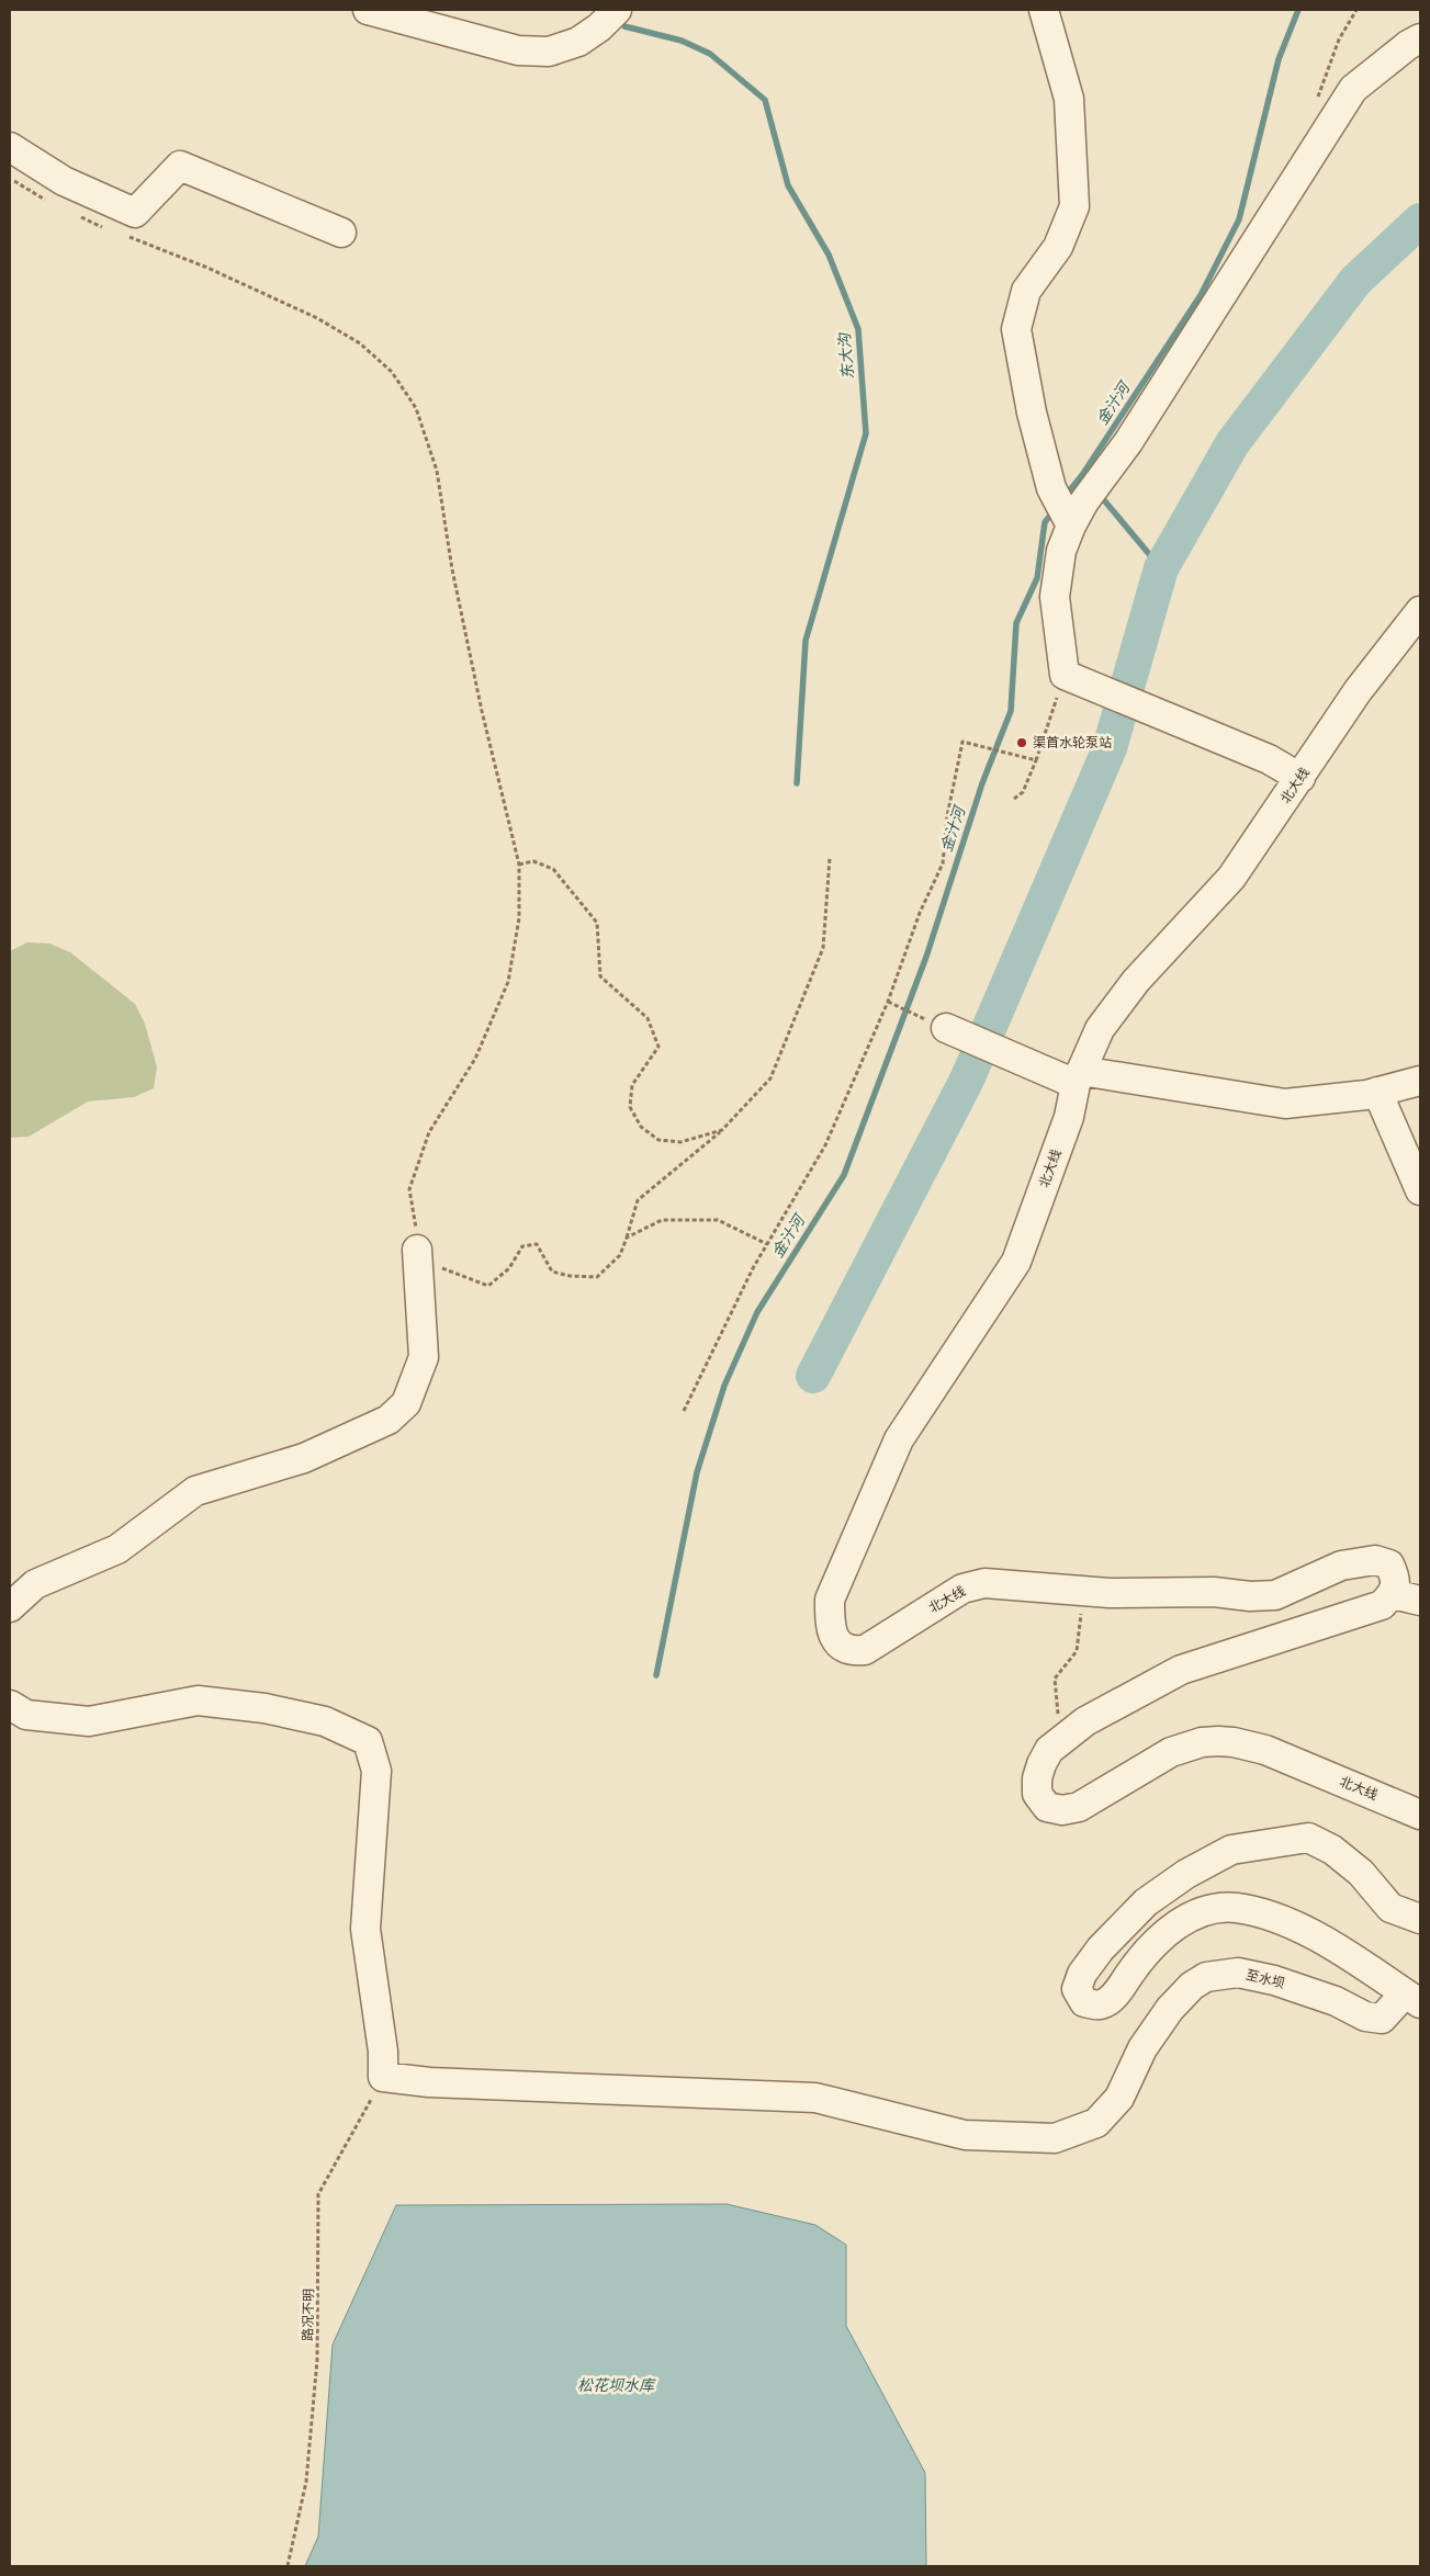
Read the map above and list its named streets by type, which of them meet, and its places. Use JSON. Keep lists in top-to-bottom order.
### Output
{
  "streets": {
    "street": ["北大线", "至水坝"],
    "path": ["路况不明"]
  },
  "crossings": [
    ["至水坝", "路况不明"]
  ],
  "water": ["东大沟", "金汁河", "松花坝水库"],
  "places": ["渠首水轮泵站"]
}
